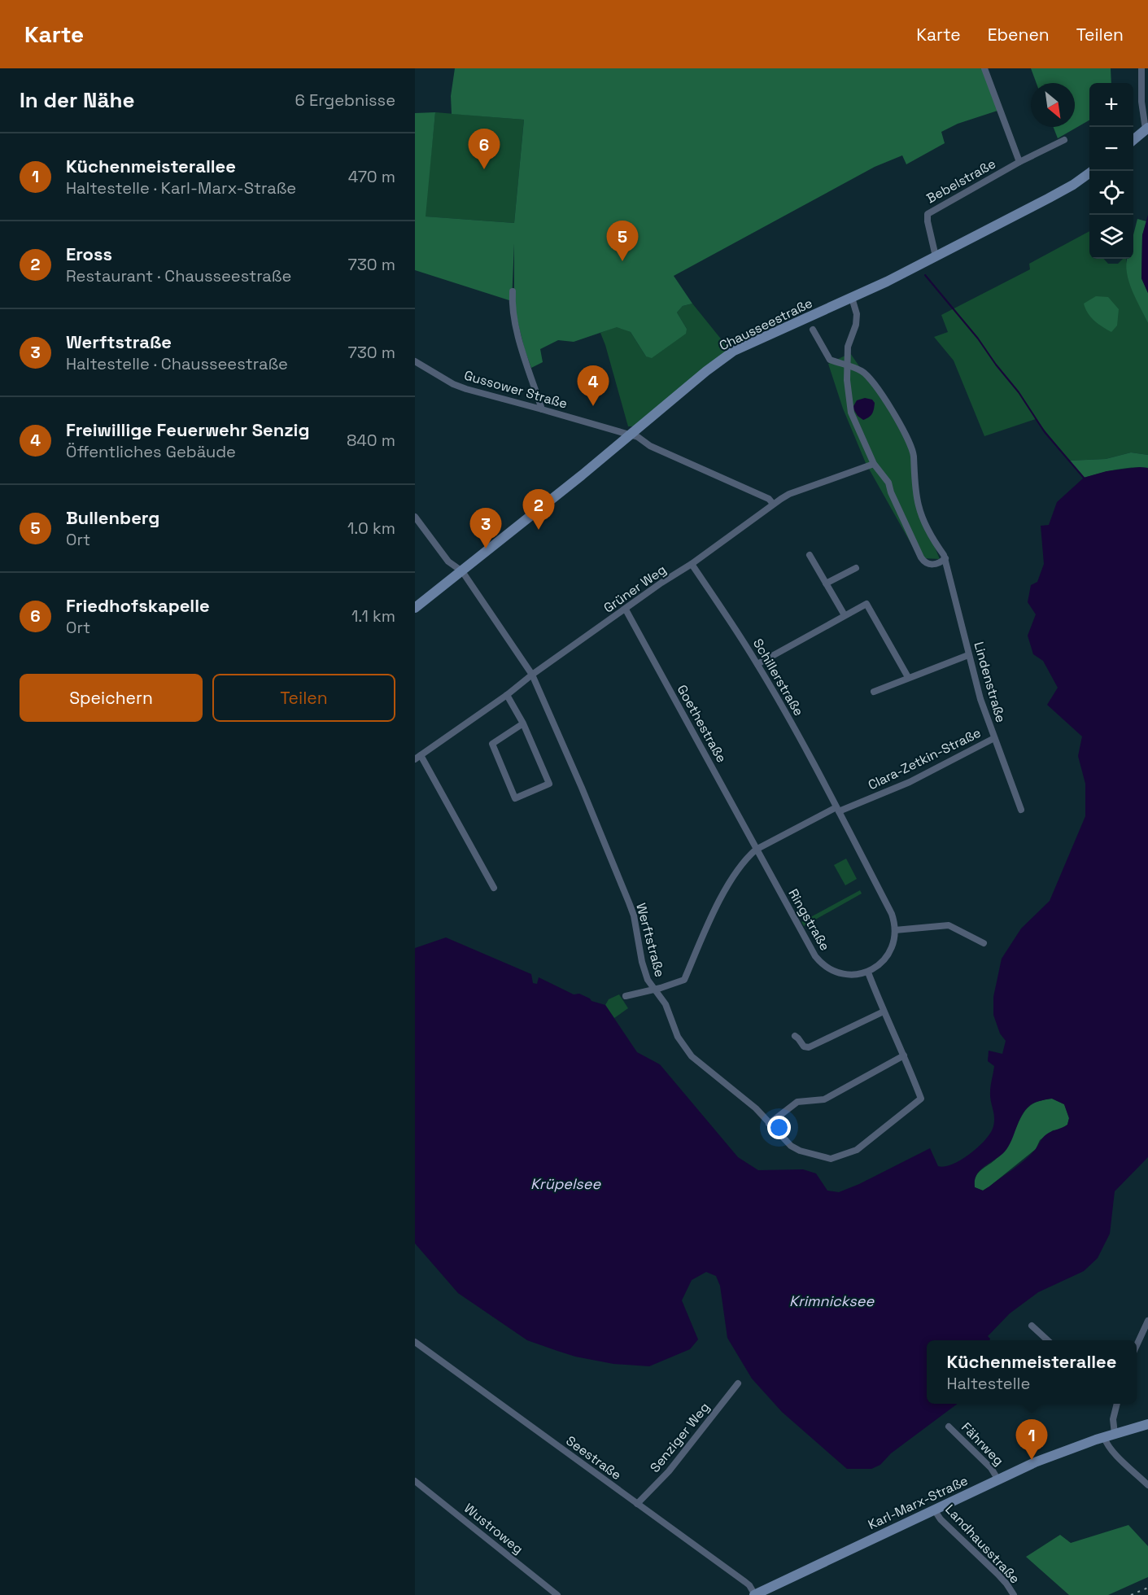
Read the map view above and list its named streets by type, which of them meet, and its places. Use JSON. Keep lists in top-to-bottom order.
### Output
{
  "streets": {
    "main road": ["Chausseestraße", "Karl-Marx-Straße"],
    "street": [
      "Bebelstraße",
      "Gussower Straße",
      "Grüner Weg",
      "Schillerstraße",
      "Lindenstraße",
      "Goethestraße",
      "Clara-Zetkin-Straße",
      "Ringstraße",
      "Werftstraße",
      "Senziger Weg",
      "Fährweg",
      "Seestraße",
      "Wustroweg",
      "Landhausstraße"
    ]
  },
  "crossings": [
    ["Bebelstraße", "Chausseestraße"],
    ["Chausseestraße", "Gussower Straße"],
    ["Chausseestraße", "Werftstraße"],
    ["Gussower Straße", "Grüner Weg"],
    ["Grüner Weg", "Schillerstraße"],
    ["Grüner Weg", "Goethestraße"],
    ["Grüner Weg", "Werftstraße"],
    ["Schillerstraße", "Clara-Zetkin-Straße"],
    ["Lindenstraße", "Clara-Zetkin-Straße"],
    ["Goethestraße", "Clara-Zetkin-Straße"],
    ["Goethestraße", "Ringstraße"],
    ["Goethestraße", "Werftstraße"],
    ["Clara-Zetkin-Straße", "Ringstraße"],
    ["Clara-Zetkin-Straße", "Werftstraße"],
    ["Ringstraße", "Werftstraße"],
    ["Senziger Weg", "Seestraße"],
    ["Fährweg", "Karl-Marx-Straße"],
    ["Seestraße", "Karl-Marx-Straße"],
    ["Karl-Marx-Straße", "Landhausstraße"]
  ],
  "water": ["Krüpelsee", "Krimnicksee"],
  "north": "bottom right",
  "page": {
    "header": "Karte",
    "nav": ["Karte", "Ebenen", "Teilen"],
    "heading": ["In der Nähe", "6 Ergebnisse"],
    "map_buttons": ["+", "−"],
    "pins": [
      "6",
      "5",
      "4",
      "2",
      "3",
      "1"
    ],
    "list": [
      {
        "mark": "1",
        "name": "Küchenmeisterallee",
        "note": "Haltestelle · Karl-Marx-Straße",
        "value": "470 m"
      },
      {
        "mark": "2",
        "name": "Eross",
        "note": "Restaurant · Chausseestraße",
        "value": "730 m"
      },
      {
        "mark": "3",
        "name": "Werftstraße",
        "note": "Haltestelle · Chausseestraße",
        "value": "730 m"
      },
      {
        "mark": "4",
        "name": "Freiwillige Feuerwehr Senzig",
        "note": "Öffentliches Gebäude",
        "value": "840 m"
      },
      {
        "mark": "5",
        "name": "Bullenberg",
        "note": "Ort",
        "value": "1.0 km"
      },
      {
        "mark": "6",
        "name": "Friedhofskapelle",
        "note": "Ort",
        "value": "1.1 km"
      }
    ],
    "buttons": ["Speichern", "Teilen"],
    "popup": ["Küchenmeisterallee", "Haltestelle"]
  }
}
